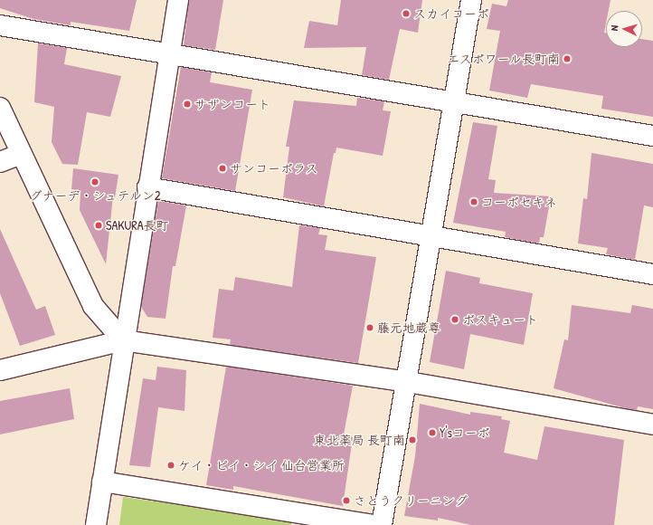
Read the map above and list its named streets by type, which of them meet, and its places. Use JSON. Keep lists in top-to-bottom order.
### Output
{
  "places": [
    "スカイコーポ",
    "エスポワール長町南",
    "サザンコート",
    "サンコーポラス",
    "グナーデ・シュテルン2",
    "コーポセキネ",
    "SAKURA長町",
    "ボスキュート",
    "藤元地蔵尊",
    "Y'sコーポ",
    "東北薬局 長町南",
    "ケイ・ピイ・シイ 仙台営業所",
    "さとうクリーニング"
  ],
  "north": "left"
}
